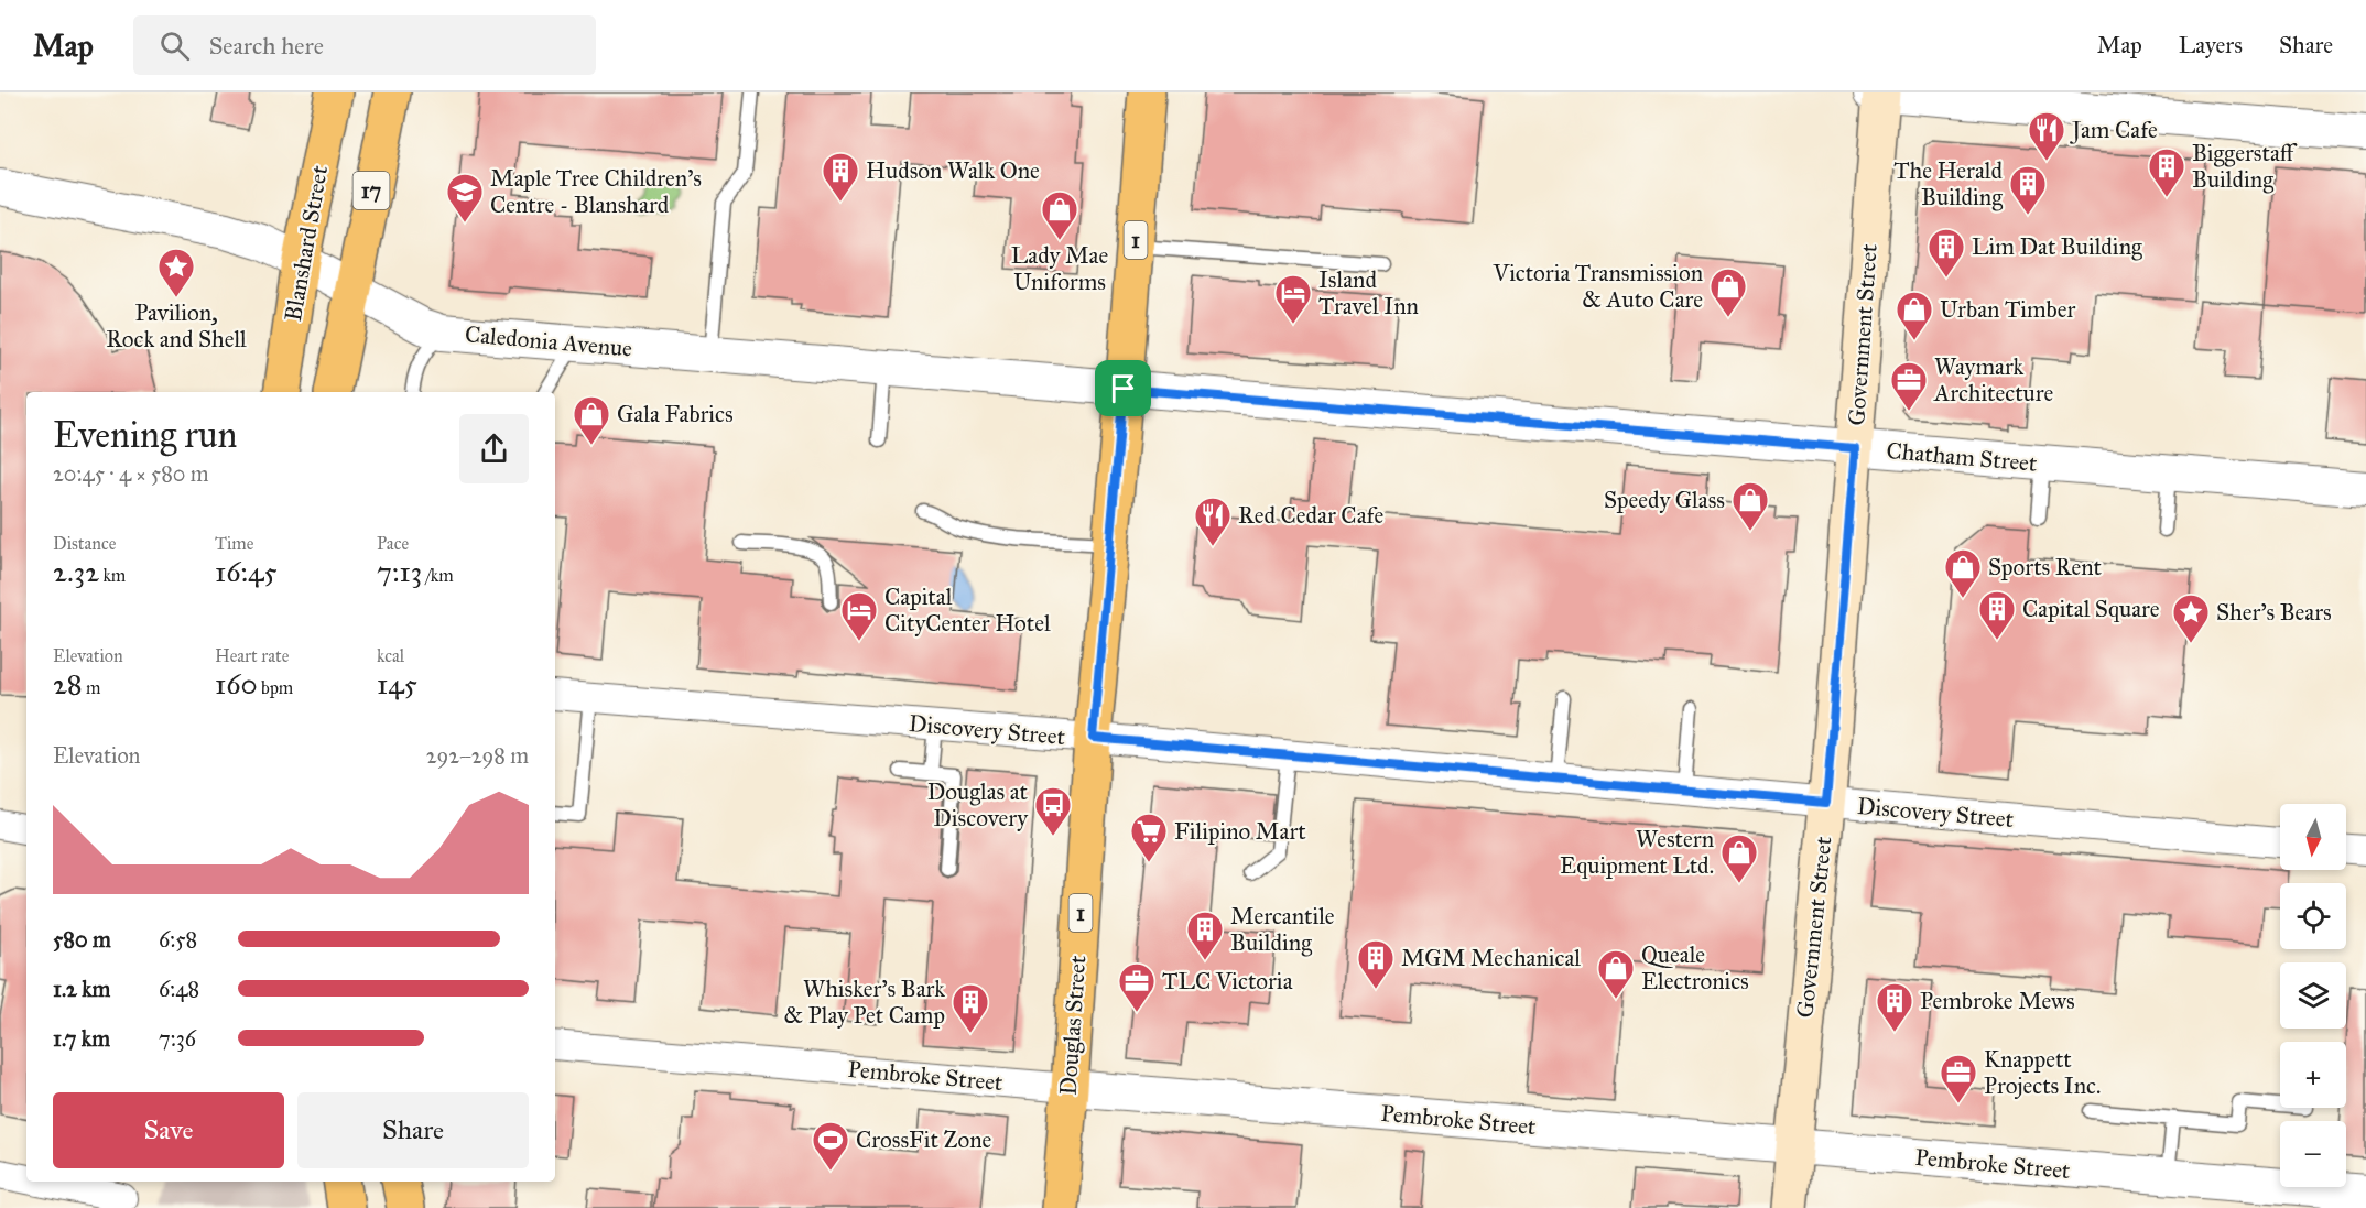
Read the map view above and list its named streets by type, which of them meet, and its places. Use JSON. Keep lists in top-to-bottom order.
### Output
{
  "streets": {
    "main road": [
      "17",
      "1",
      "Blanshard Street",
      "Government Street",
      "Douglas Street"
    ],
    "street": [
      "Caledonia Avenue",
      "Chatham Street",
      "Discovery Street",
      "Pembroke Street"
    ]
  },
  "crossings": [
    ["17", "Caledonia Avenue"],
    ["Blanshard Street", "Caledonia Avenue"],
    ["Government Street", "Chatham Street"],
    ["Government Street", "Discovery Street"],
    ["Government Street", "Pembroke Street"],
    ["Caledonia Avenue", "Chatham Street"],
    ["Caledonia Avenue", "Douglas Street"],
    ["Chatham Street", "Douglas Street"],
    ["Discovery Street", "Douglas Street"],
    ["Douglas Street", "Pembroke Street"]
  ],
  "places": {
    "restaurant": ["Jam Cafe", "Red Cedar Cafe"],
    "building": [
      "Biggerstaff Building",
      "Hudson Walk One",
      "The Herald Building",
      "Lim Dat Building",
      "Capital Square",
      "Mercantile Building",
      "MGM Mechanical",
      "Pembroke Mews",
      "Whisker's Bark & Play Pet Camp"
    ],
    "school or university": ["Maple Tree Children's Centre - Blanshard"],
    "shop": [
      "Lady Mae Uniforms",
      "Victoria Transmission & Auto Care",
      "Urban Timber",
      "Gala Fabrics",
      "Speedy Glass",
      "Sports Rent",
      "Western Equipment Ltd.",
      "Queale Electronics"
    ],
    "place": ["Pavilion, Rock and Shell", "Sher's Bears"],
    "hotel": ["Island Travel Inn", "Capital CityCenter Hotel"],
    "office": ["Waymark Architecture", "TLC Victoria", "Knappett Projects Inc."],
    "bus stop": ["Douglas at Discovery"],
    "supermarket": ["Filipino Mart"],
    "sports": ["CrossFit Zone"]
  },
  "north": "bottom",
  "page": {
    "header": "Map",
    "search": "Search here",
    "nav": ["Map", "Layers", "Share"],
    "heading": ["Evening run", "20:45 · 4 × 580 m"],
    "stats": [
      ["Distance", "2.32 km"],
      ["Time", "16:45"],
      ["Pace", "7:13 /km"],
      ["Elevation", "28 m"],
      ["Heart rate", "160 bpm"],
      ["kcal", "145"]
    ],
    "chart": ["Elevation", "292–298 m"],
    "map_buttons": ["+", "−"],
    "list": [
      {
        "name": "580 m",
        "note": "6:58"
      },
      {
        "name": "1.2 km",
        "note": "6:48"
      },
      {
        "name": "1.7 km",
        "note": "7:36"
      }
    ],
    "buttons": ["Save", "Share"]
  }
}
